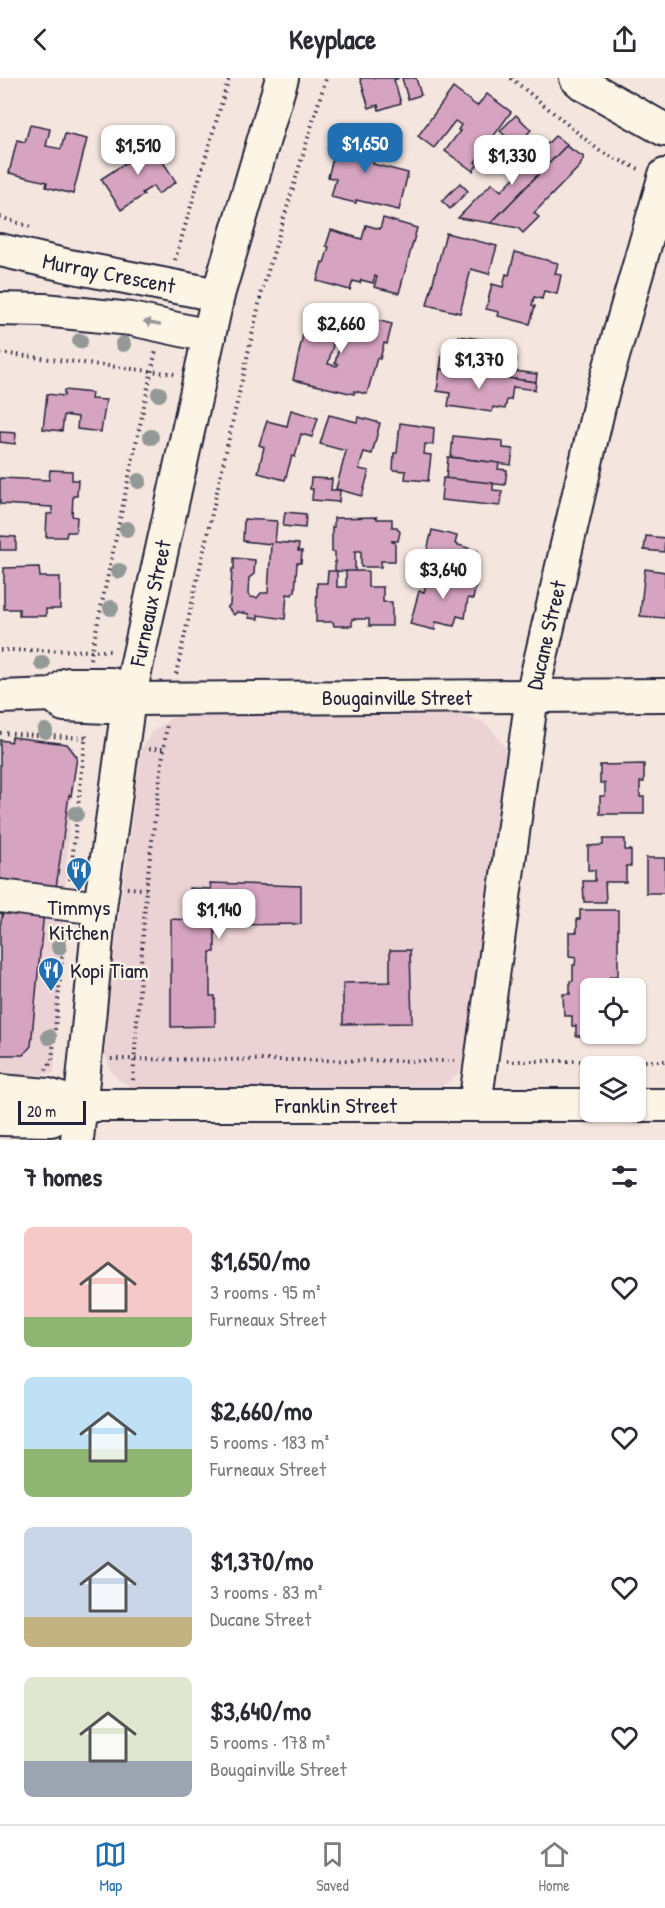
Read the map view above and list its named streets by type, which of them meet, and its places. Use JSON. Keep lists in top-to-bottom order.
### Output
{
  "streets": {
    "street": [
      "Murray Crescent",
      "Furneaux Street",
      "Ducane Street",
      "Bougainville Street",
      "Franklin Street"
    ]
  },
  "crossings": [
    ["Murray Crescent", "Furneaux Street"],
    ["Furneaux Street", "Bougainville Street"],
    ["Furneaux Street", "Franklin Street"],
    ["Ducane Street", "Bougainville Street"],
    ["Ducane Street", "Franklin Street"]
  ],
  "places": {
    "restaurant": ["Timmys Kitchen", "Kopi Tiam"]
  },
  "scale_bar": "20 m",
  "page": {
    "header": "Keyplace",
    "price": [
      "$1,650",
      "$1,510",
      "$1,330",
      "$2,660",
      "$1,370",
      "$3,640",
      "$1,140"
    ],
    "scale": "20 m",
    "heading": "7 homes",
    "list": [
      {
        "name": "$1,650/mo",
        "note": "3 rooms · 95 m² · Furneaux Street"
      },
      {
        "name": "$2,660/mo",
        "note": "5 rooms · 183 m² · Furneaux Street"
      },
      {
        "name": "$1,370/mo",
        "note": "3 rooms · 83 m² · Ducane Street"
      },
      {
        "name": "$3,640/mo",
        "note": "5 rooms · 178 m² · Bougainville Street"
      }
    ],
    "tabs": ["Map", "Saved", "Home"]
  }
}
